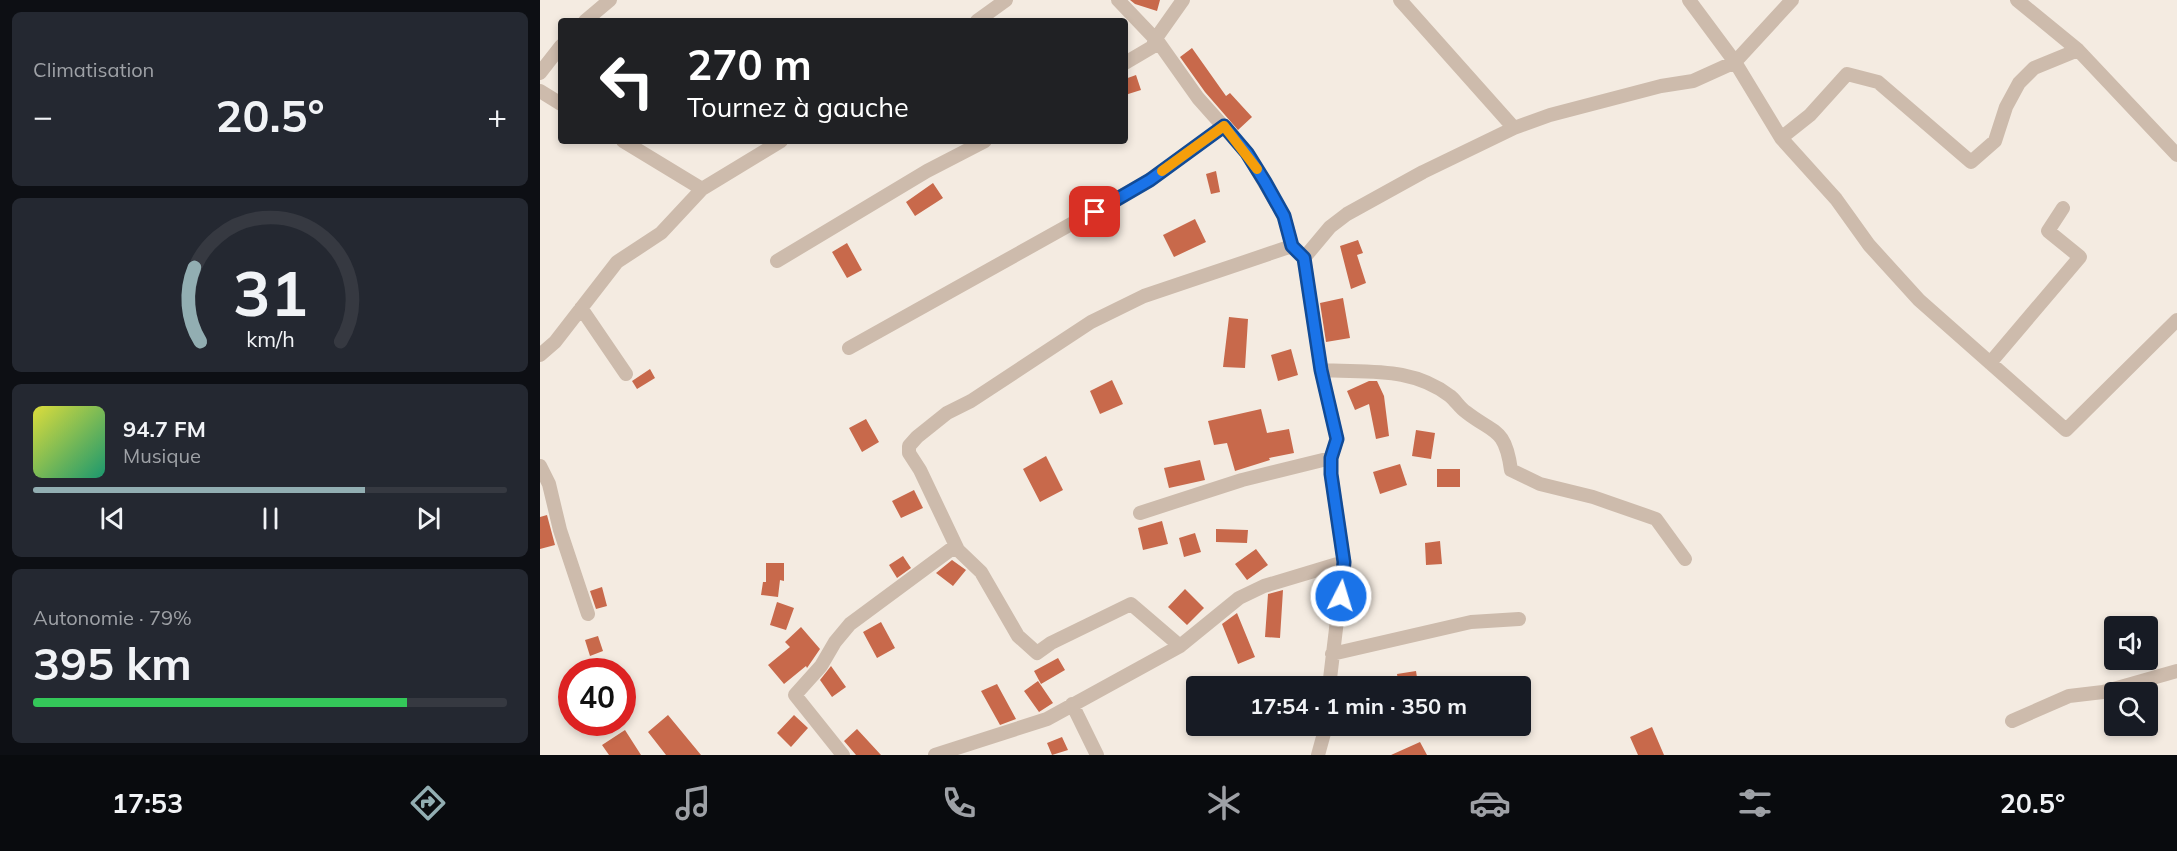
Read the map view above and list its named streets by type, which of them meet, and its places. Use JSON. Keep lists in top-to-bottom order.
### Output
{
  "page": {
    "tile": [
      "Climatisation",
      ["Autonomie · 79%", "395 km"]
    ],
    "turn": ["270 m", "Tournez à gauche"],
    "heat": ["−", "20.5°", "+"],
    "song": ["94.7 FM", "Musique"],
    "limit": "40",
    "trip": "17:54 · 1 min · 350 m",
    "tabs": ["17:53", "20.5°"],
    "gauge": ["31", "km/h"]
  }
}
